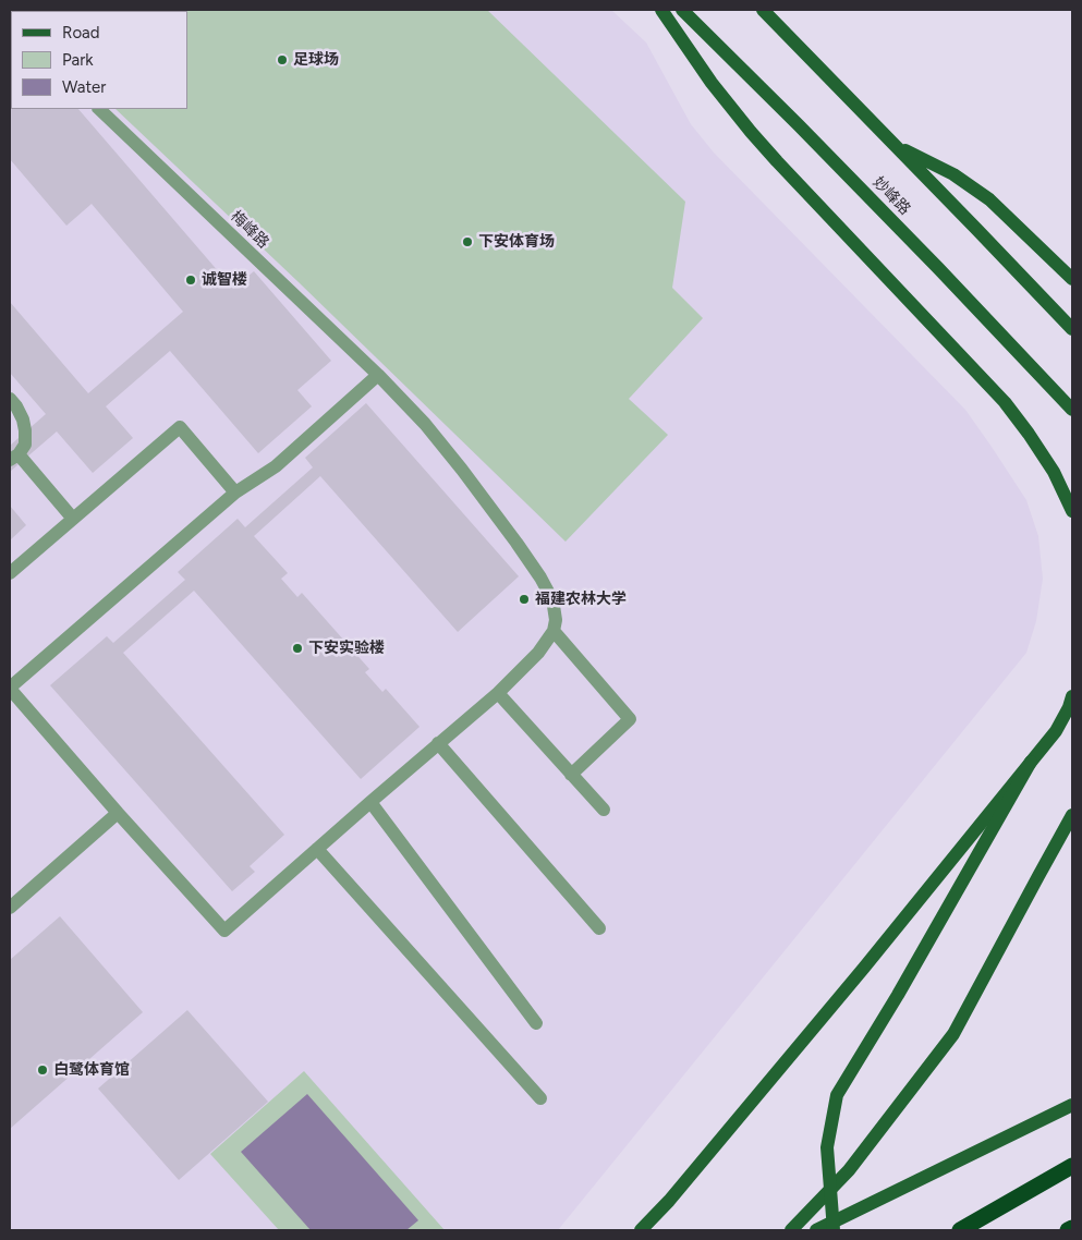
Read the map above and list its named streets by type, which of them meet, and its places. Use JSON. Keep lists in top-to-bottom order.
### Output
{
  "streets": {
    "main road": ["妙峰路"],
    "street": ["梅峰路"]
  },
  "places": [
    "足球场",
    "下安体育场",
    "诚智楼",
    "福建农林大学",
    "下安实验楼",
    "白鹭体育馆"
  ],
  "legend": ["Road", "Park", "Water"]
}
